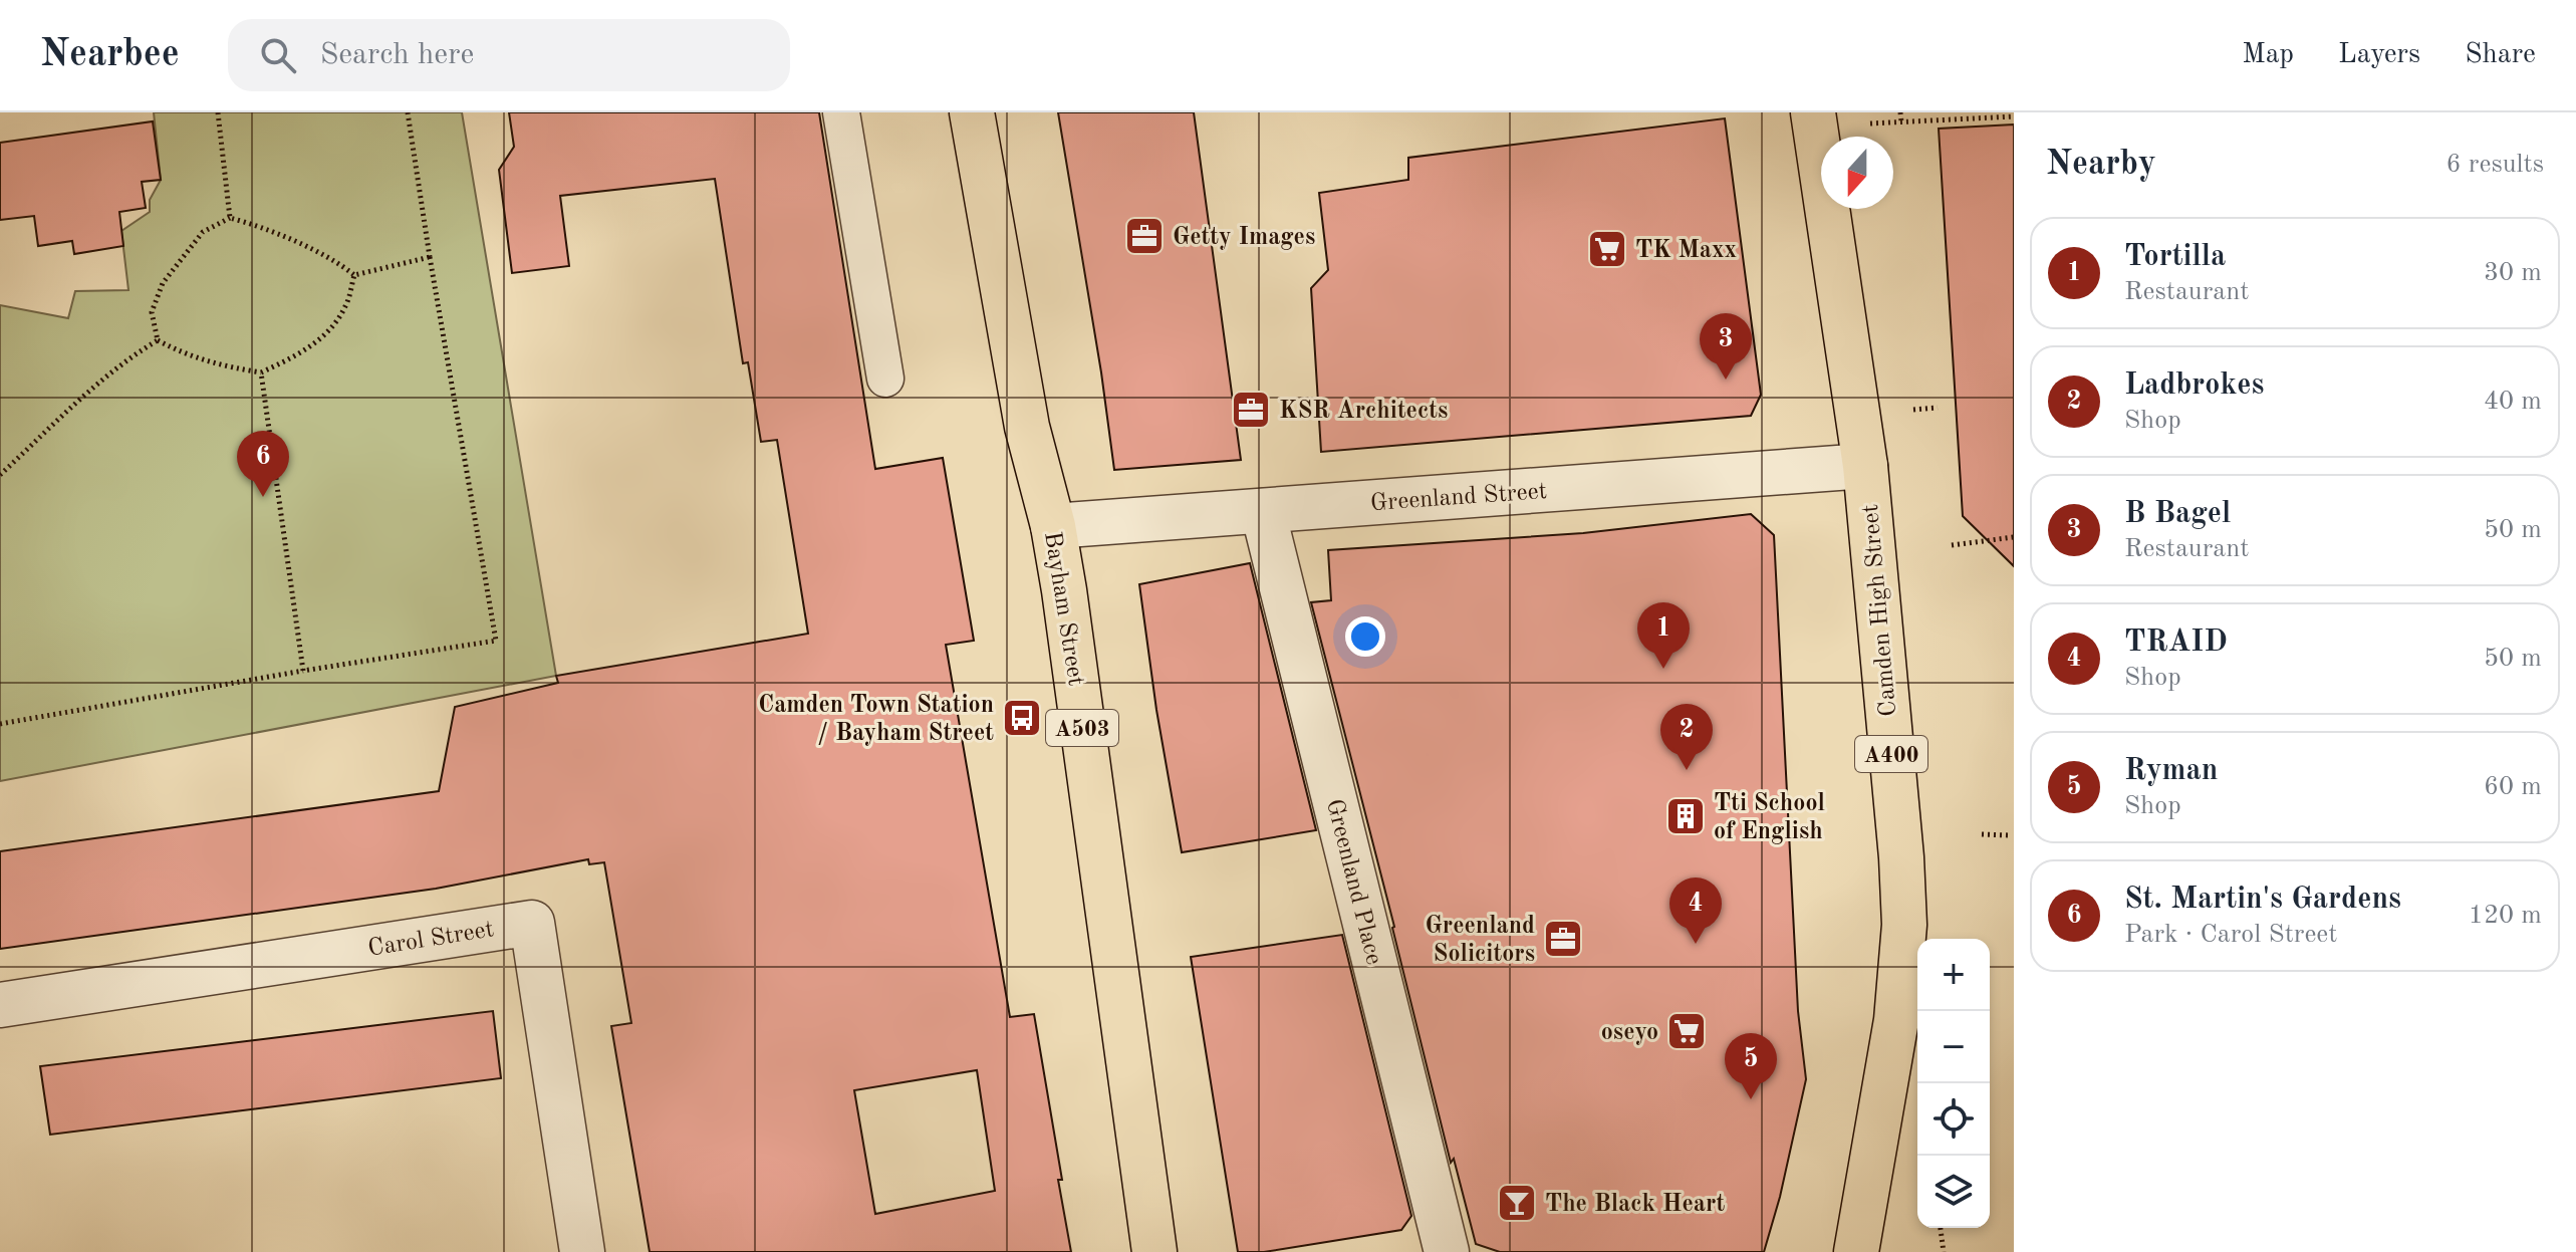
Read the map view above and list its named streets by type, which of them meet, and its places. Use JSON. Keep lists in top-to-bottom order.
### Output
{
  "streets": {
    "main road": [
      "Bayham Street",
      "Camden High Street",
      "A503",
      "A400"
    ],
    "street": ["Greenland Street", "Greenland Place", "Carol Street"]
  },
  "crossings": [
    ["Greenland Street", "Bayham Street"],
    ["Greenland Street", "Camden High Street"],
    ["Greenland Street", "Greenland Place"]
  ],
  "places": {
    "office": ["Getty Images", "KSR Architects", "Greenland Solicitors"],
    "supermarket": ["TK Maxx", "oseyo"],
    "bus stop": ["Camden Town Station / Bayham Street"],
    "building": ["Tti School of English"],
    "bar": ["The Black Heart"]
  },
  "north": "bottom",
  "page": {
    "header": "Nearbee",
    "search": "Search here",
    "nav": ["Map", "Layers", "Share"],
    "heading": ["Nearby", "6 results"],
    "list": [
      {
        "mark": "1",
        "name": "Tortilla",
        "note": "Restaurant",
        "value": "30 m"
      },
      {
        "mark": "2",
        "name": "Ladbrokes",
        "note": "Shop",
        "value": "40 m"
      },
      {
        "mark": "3",
        "name": "B Bagel",
        "note": "Restaurant",
        "value": "50 m"
      },
      {
        "mark": "4",
        "name": "TRAID",
        "note": "Shop",
        "value": "50 m"
      },
      {
        "mark": "5",
        "name": "Ryman",
        "note": "Shop",
        "value": "60 m"
      },
      {
        "mark": "6",
        "name": "St. Martin's Gardens",
        "note": "Park · Carol Street",
        "value": "120 m"
      }
    ],
    "pins": [
      "3",
      "6",
      "1",
      "2",
      "4",
      "5"
    ],
    "map_buttons": ["+", "−"]
  }
}
